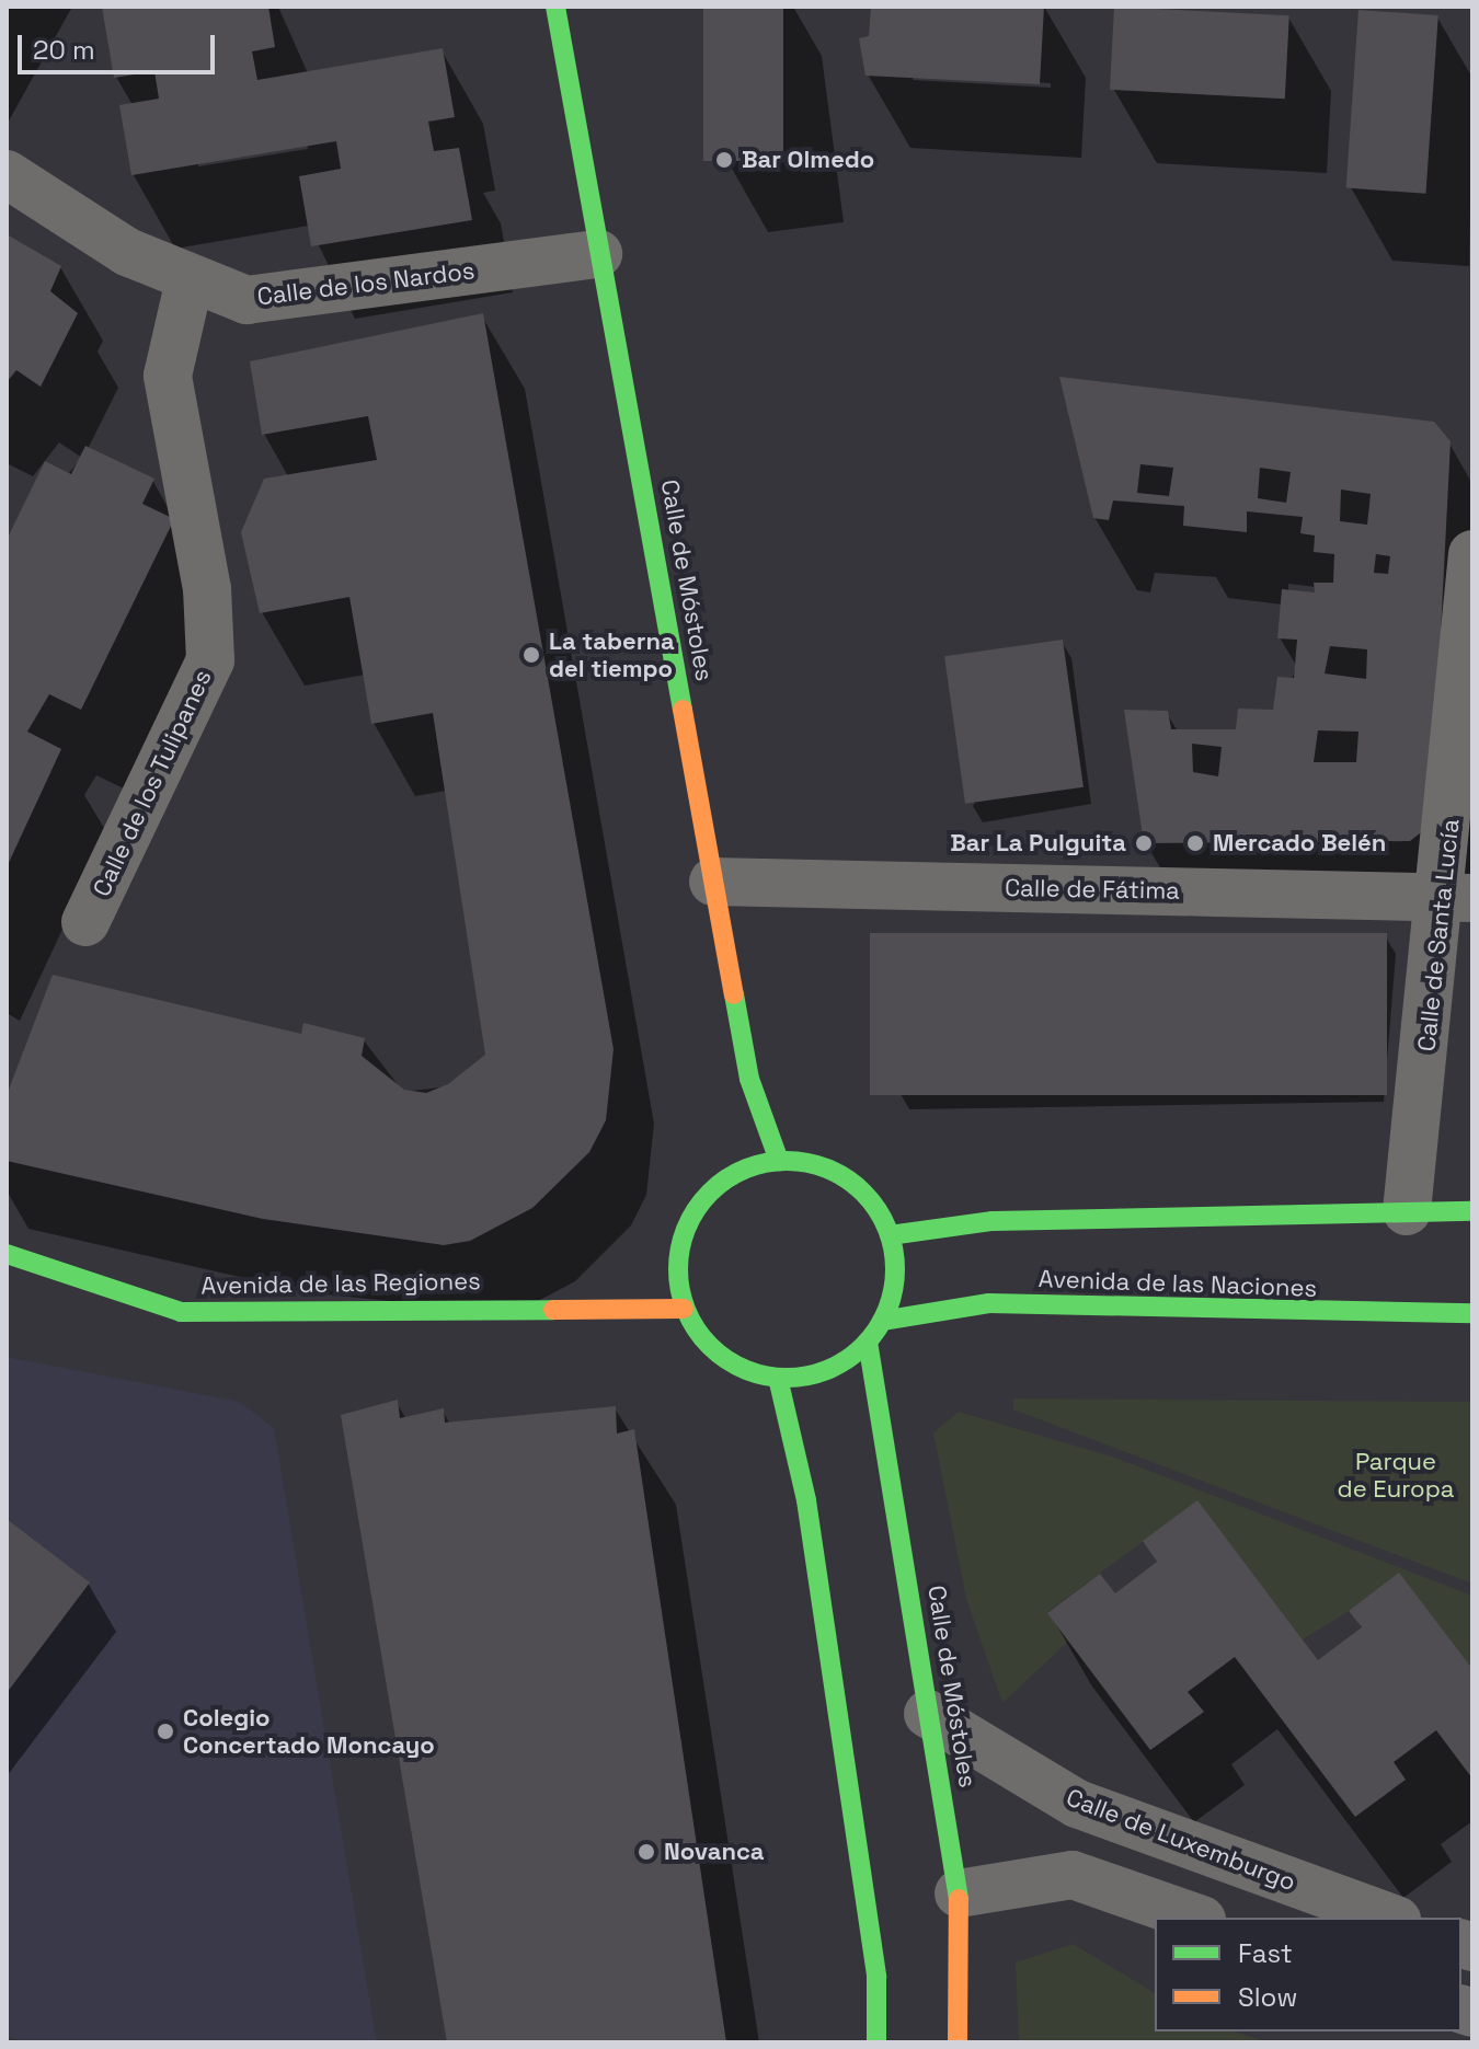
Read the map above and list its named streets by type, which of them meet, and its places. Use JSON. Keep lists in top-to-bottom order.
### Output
{
  "streets": {
    "main road": ["Calle de Móstoles", "Avenida de las Regiones", "Avenida de las Naciones"],
    "street": [
      "Calle de los Nardos",
      "Calle de los Tulipanes",
      "Calle de Fátima",
      "Calle de Santa Lucía",
      "Calle de Luxemburgo"
    ]
  },
  "crossings": [
    ["Calle de los Nardos", "Calle de Móstoles"],
    ["Calle de los Nardos", "Calle de los Tulipanes"],
    ["Calle de Móstoles", "Calle de Fátima"],
    ["Calle de Móstoles", "Avenida de las Regiones"],
    ["Calle de Móstoles", "Avenida de las Naciones"],
    ["Calle de Móstoles", "Calle de Luxemburgo"],
    ["Calle de Fátima", "Calle de Santa Lucía"],
    ["Avenida de las Regiones", "Avenida de las Naciones"]
  ],
  "parks": ["Parque de Europa"],
  "places": [
    "Bar Olmedo",
    "La taberna del tiempo",
    "Bar La Pulguita",
    "Mercado Belén",
    "Colegio Concertado Moncayo",
    "Novanca"
  ],
  "legend": ["Fast", "Slow"],
  "scale_bar": "20 m"
}
